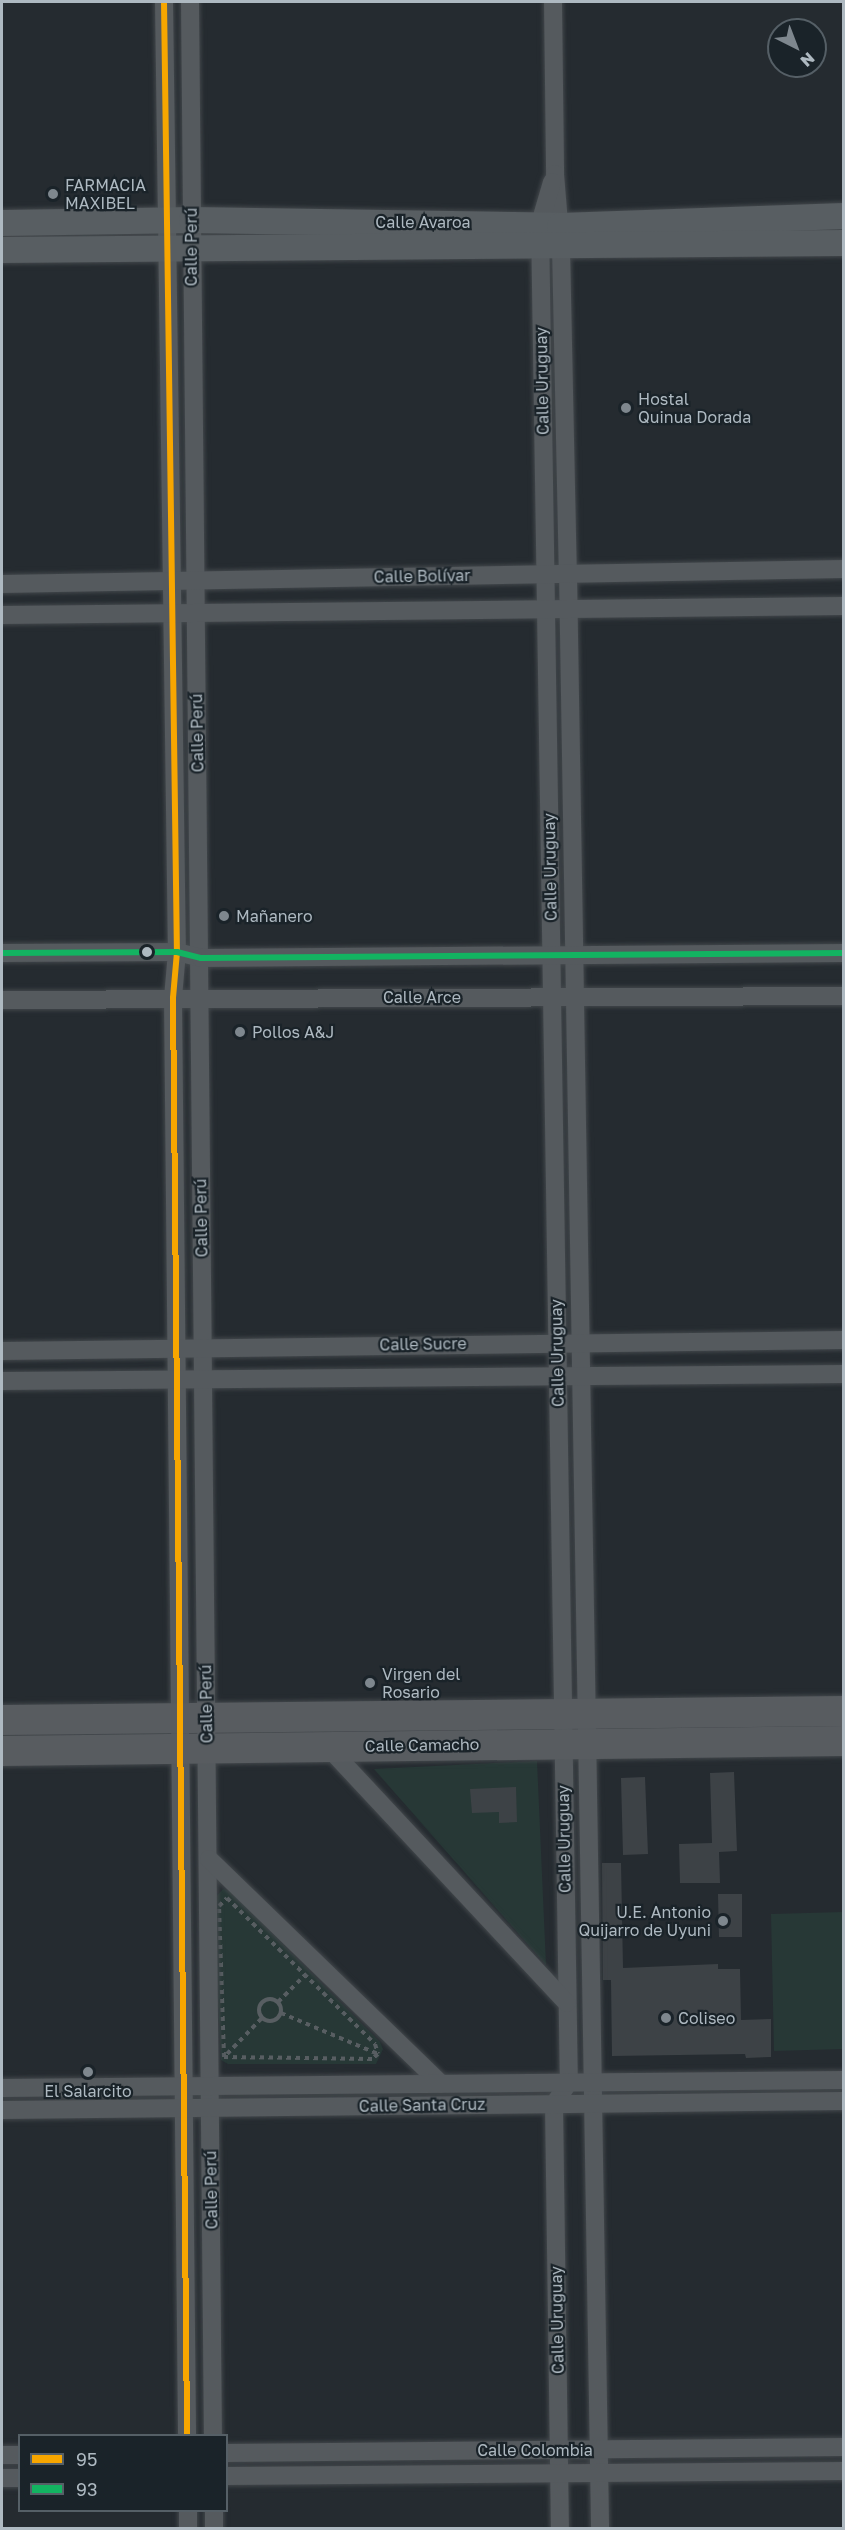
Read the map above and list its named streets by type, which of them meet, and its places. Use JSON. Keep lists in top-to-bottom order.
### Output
{
  "streets": {
    "highway": ["Calle Camacho"],
    "main road": ["Calle Avaroa"],
    "street": [
      "Calle Perú",
      "Calle Uruguay",
      "Calle Bolívar",
      "Calle Arce",
      "Calle Sucre",
      "Calle Santa Cruz",
      "Calle Colombia"
    ]
  },
  "crossings": [
    ["Calle Avaroa", "Calle Perú"],
    ["Calle Avaroa", "Calle Uruguay"],
    ["Calle Perú", "Calle Bolívar"],
    ["Calle Perú", "Calle Arce"],
    ["Calle Perú", "Calle Sucre"],
    ["Calle Perú", "Calle Camacho"],
    ["Calle Perú", "Calle Santa Cruz"],
    ["Calle Uruguay", "Calle Bolívar"],
    ["Calle Uruguay", "Calle Arce"],
    ["Calle Uruguay", "Calle Sucre"],
    ["Calle Uruguay", "Calle Camacho"],
    ["Calle Uruguay", "Calle Santa Cruz"],
    ["Calle Uruguay", "Calle Colombia"]
  ],
  "places": [
    "FARMACIA MAXIBEL",
    "Hostal Quinua Dorada",
    "Mañanero",
    "Pollos A&J",
    "Virgen del Rosario",
    "U.E. Antonio Quijarro de Uyuni",
    "Coliseo",
    "El Salarcito"
  ],
  "lines": ["transit line 95", "transit line 93"],
  "legend": ["95", "93"],
  "north": "bottom right"
}
